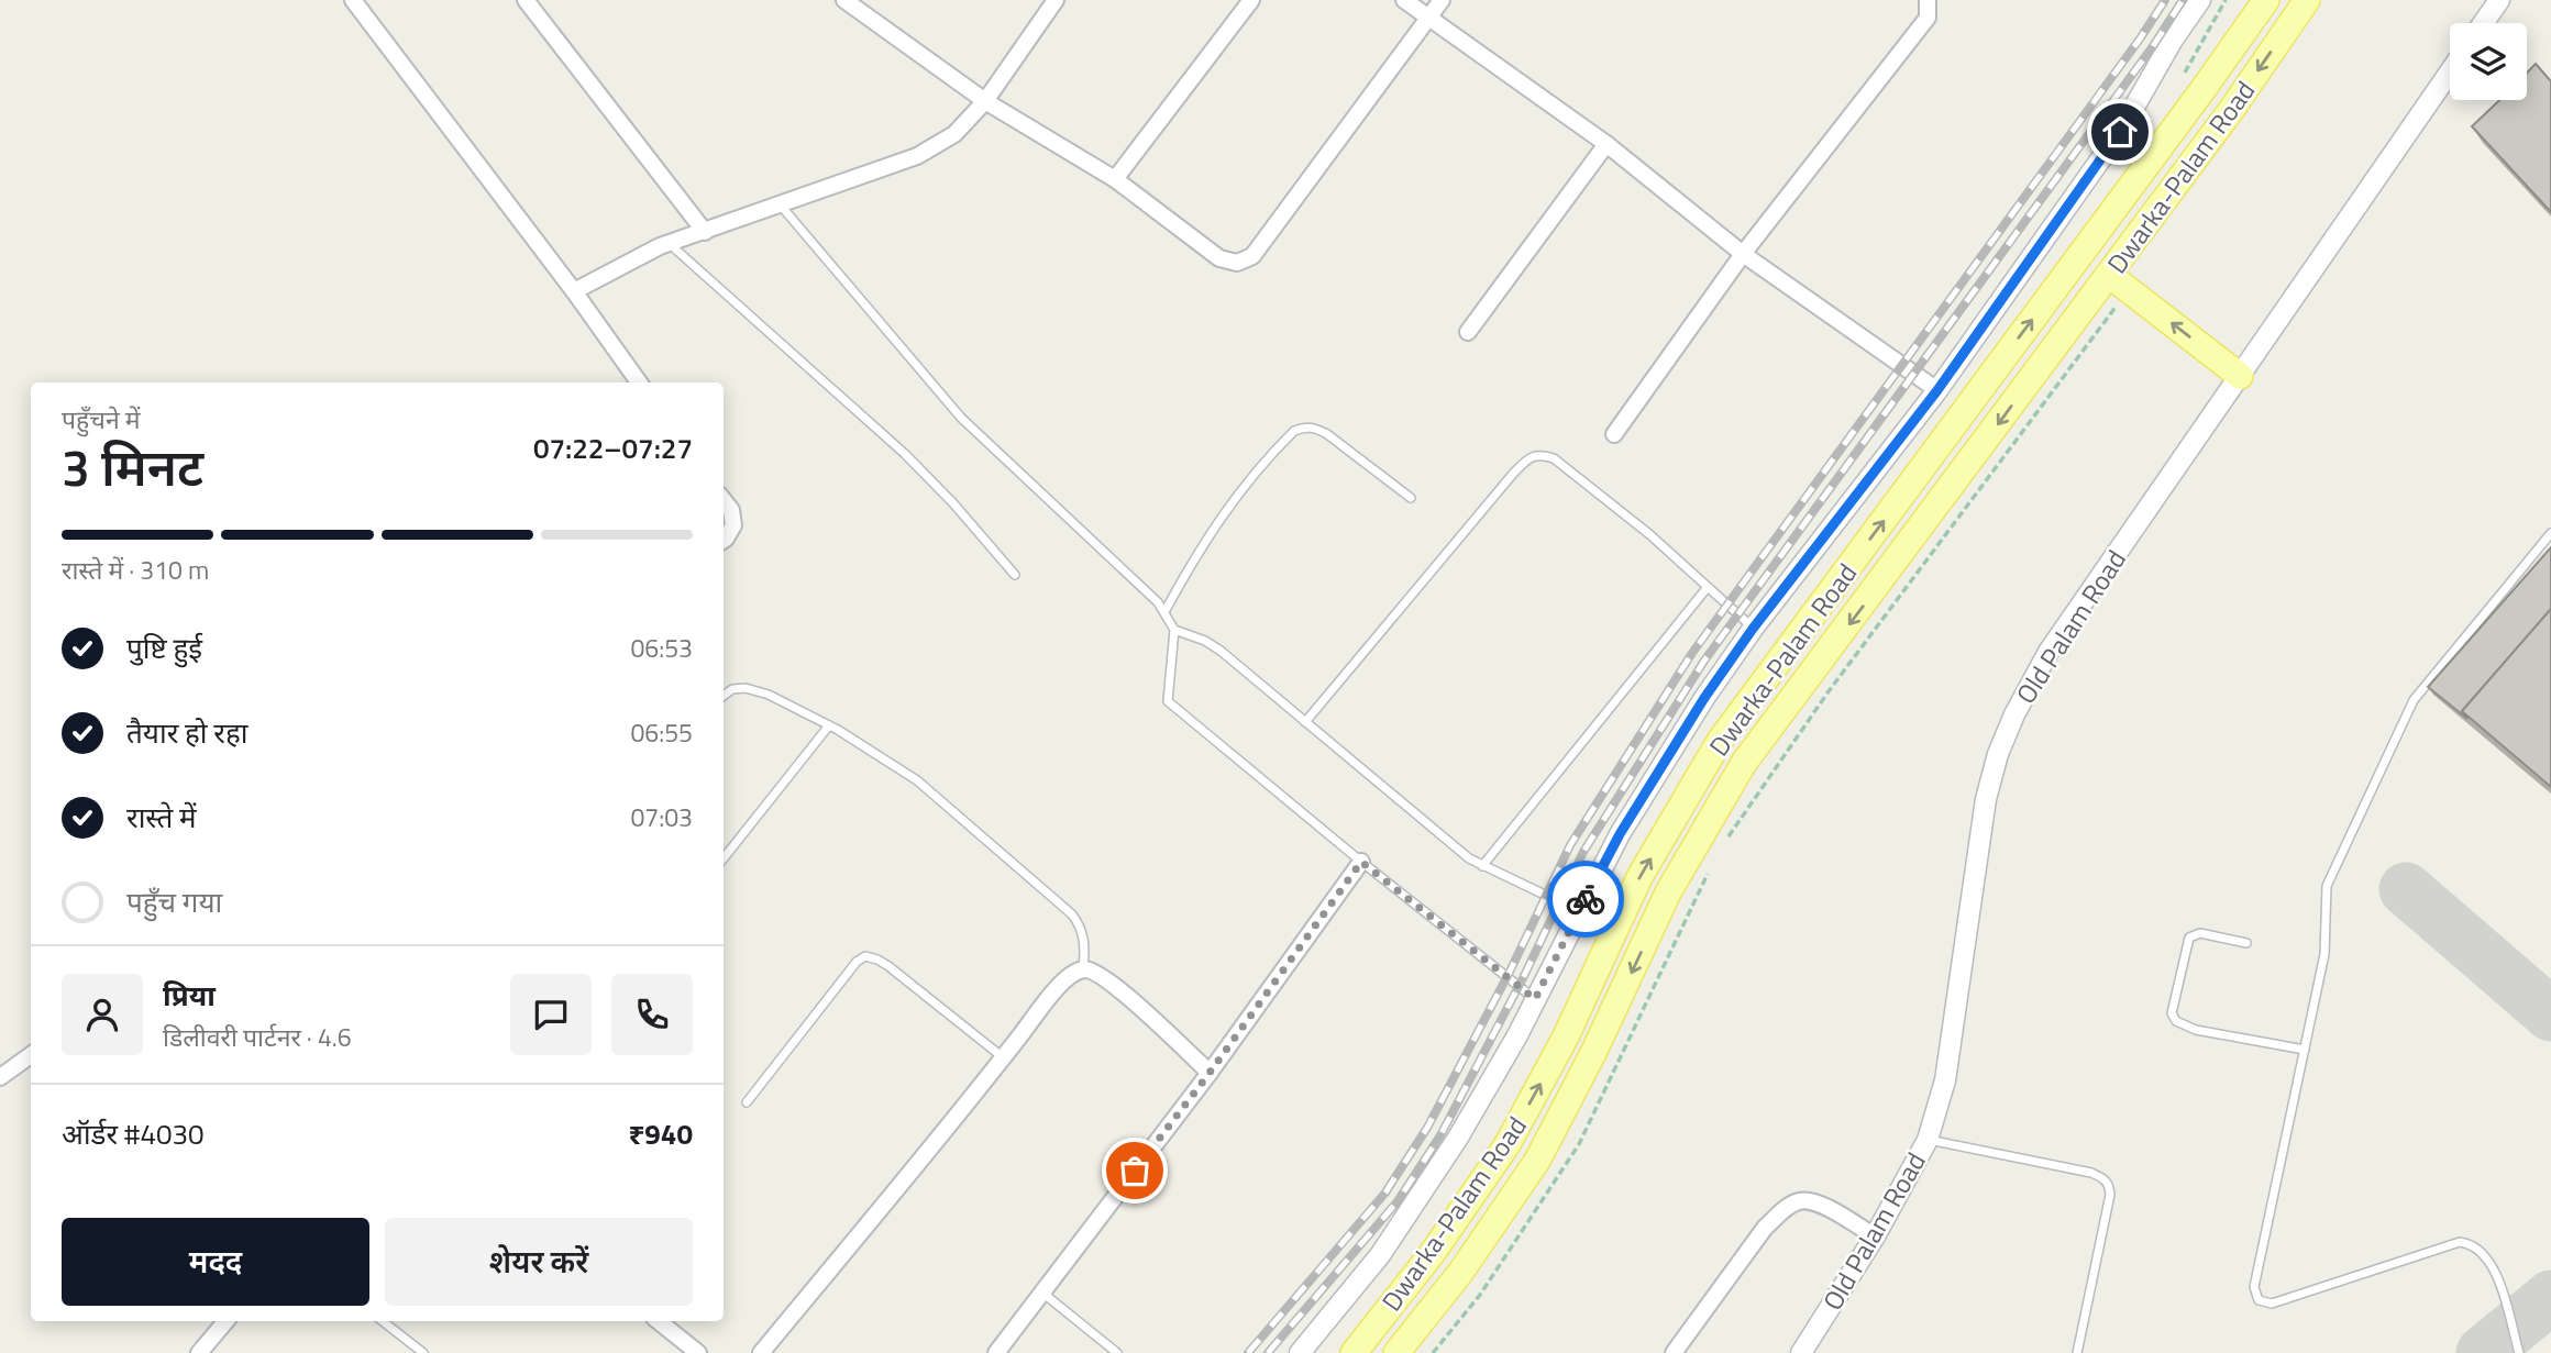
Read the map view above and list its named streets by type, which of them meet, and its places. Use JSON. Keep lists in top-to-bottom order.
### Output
{
  "streets": {
    "main road": ["Dwarka-Palam Road"],
    "street": ["Old Palam Road"]
  },
  "page": {
    "heading": ["3 मिनट", "पहुँचने में", "07:22–07:27"],
    "panel": [
      "प्रिया",
      "डिलीवरी पार्टनर · 4.6",
      "ऑर्डर #4030",
      "₹940"
    ],
    "bar": "रास्ते में · 310 m",
    "list": [
      ["पुष्टि हुई", "06:53"],
      ["तैयार हो रहा", "06:55"],
      ["रास्ते में", "07:03"],
      "पहुँच गया"
    ],
    "buttons": ["मदद", "शेयर करें"]
  }
}
